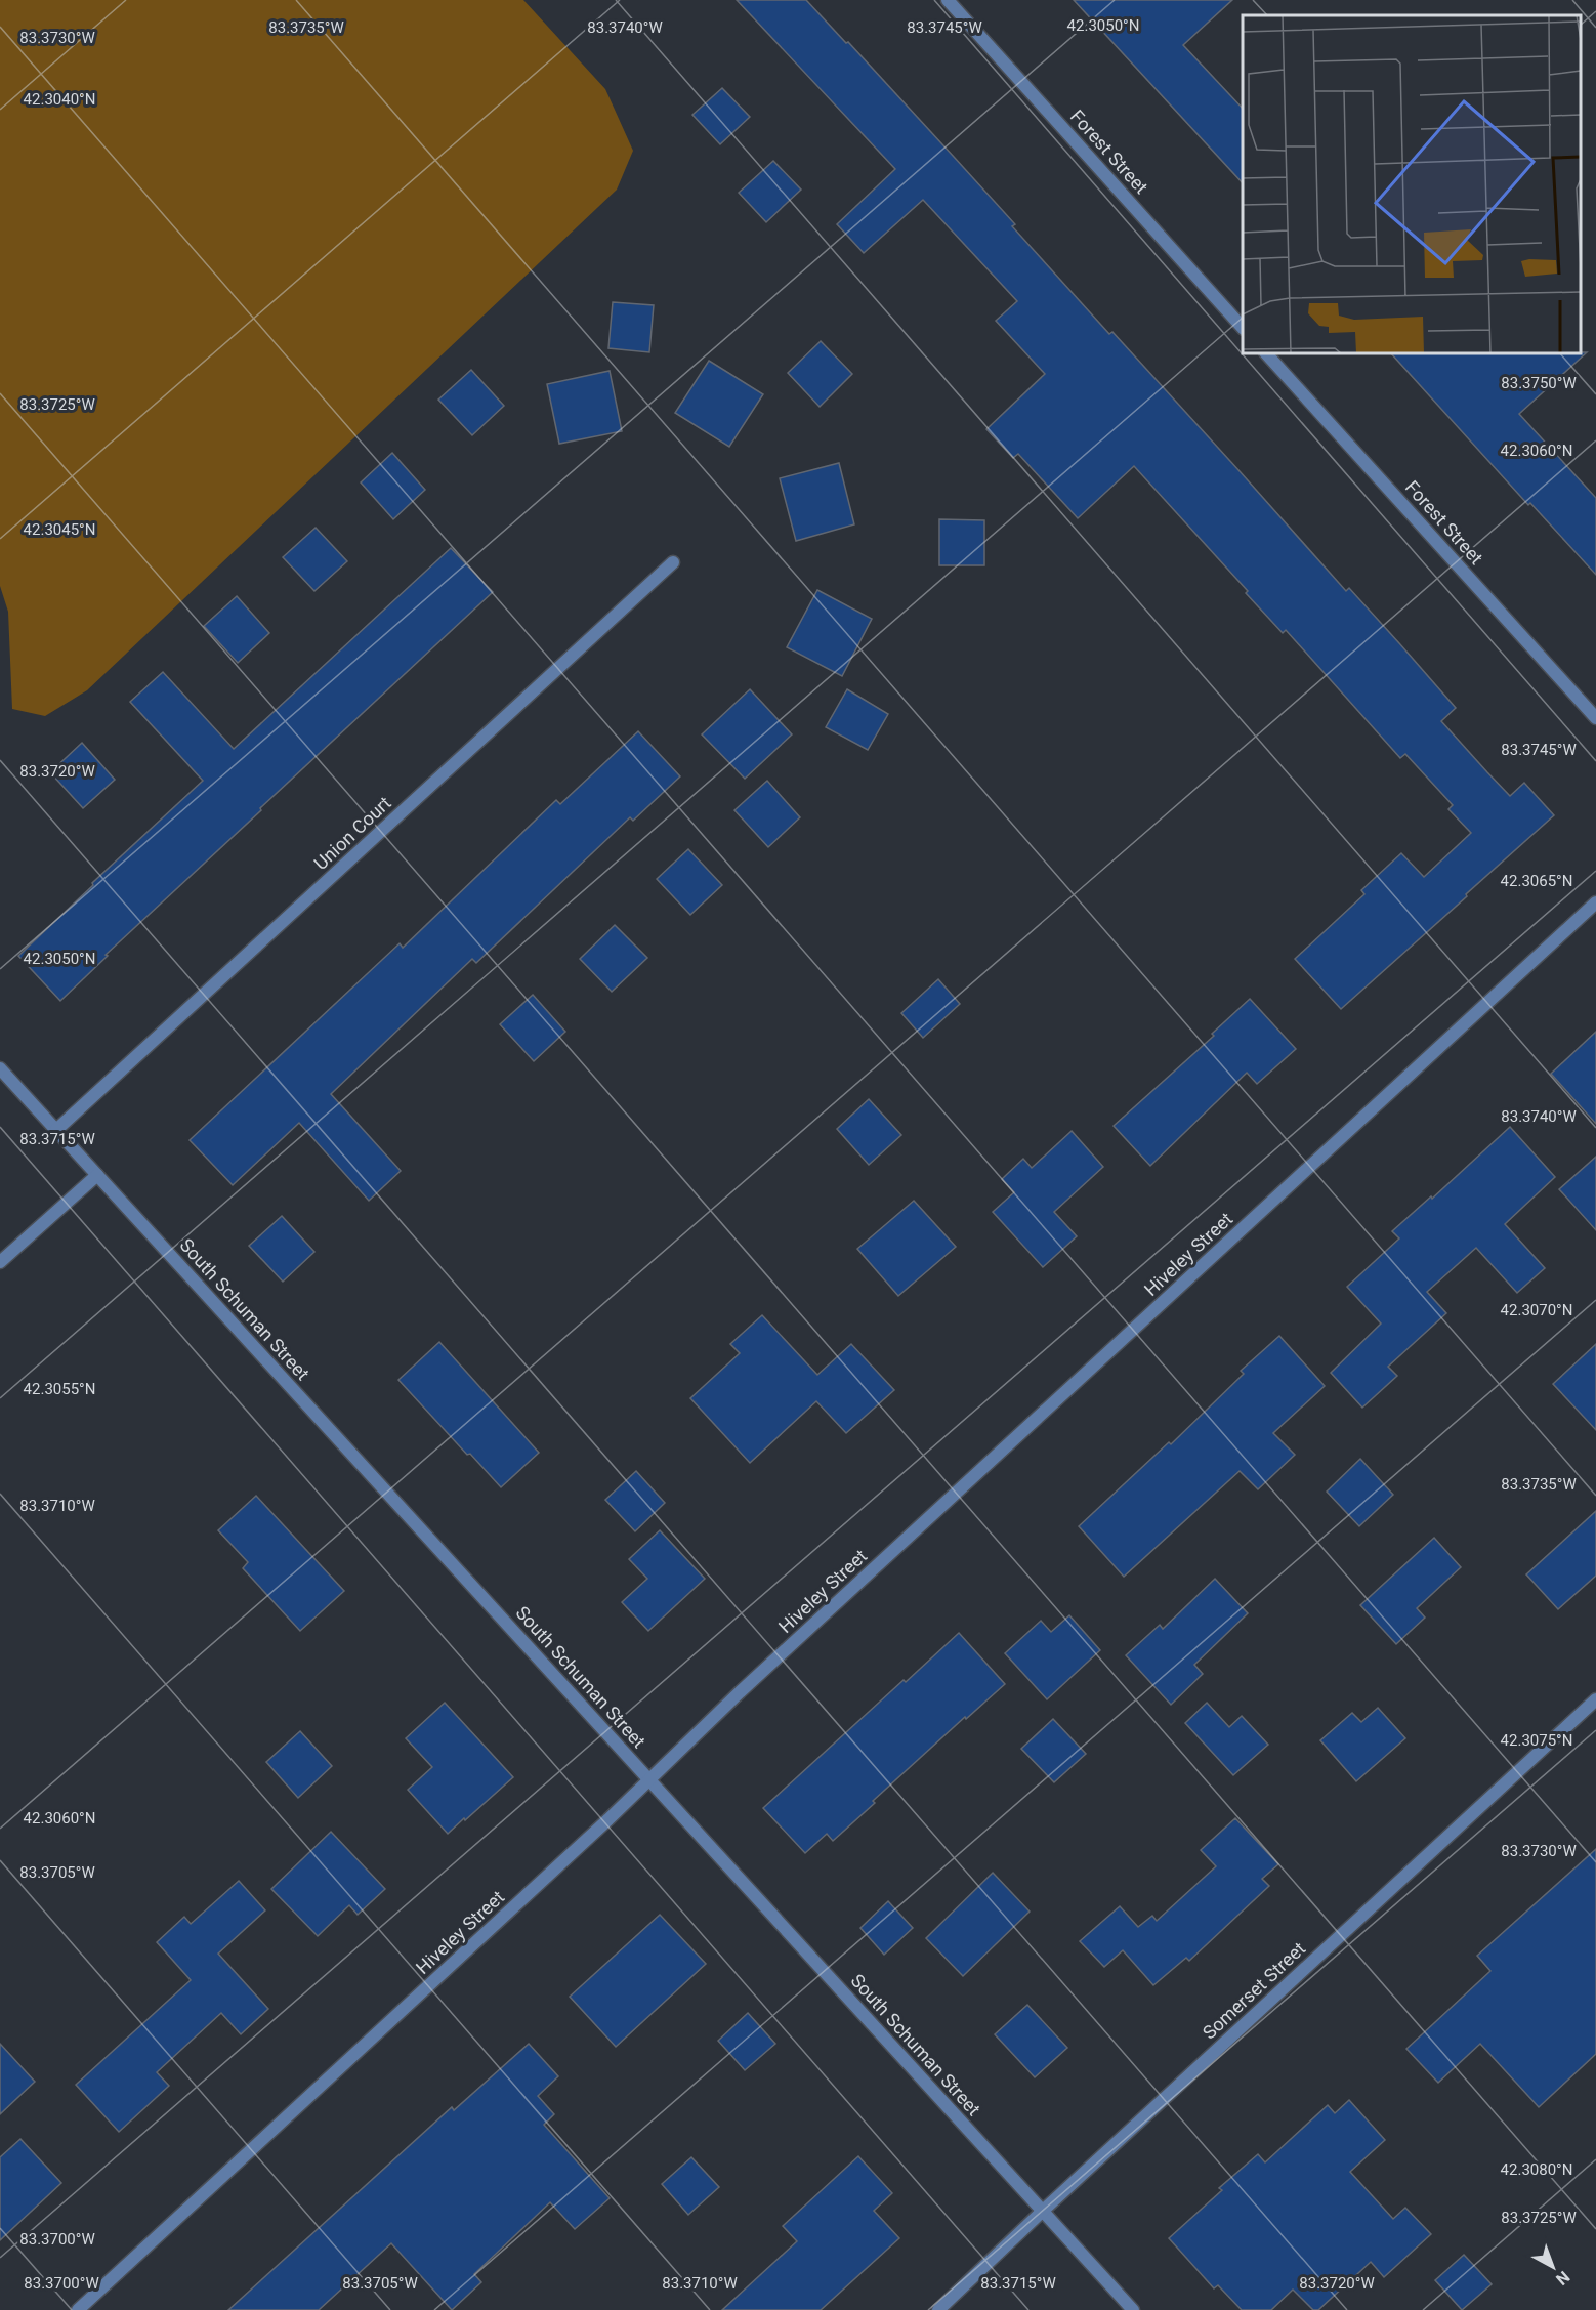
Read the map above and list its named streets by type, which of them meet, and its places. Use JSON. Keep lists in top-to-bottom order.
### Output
{
  "streets": {
    "street": [
      "Forest Street",
      "Union Court",
      "Hiveley Street",
      "South Schuman Street",
      "Somerset Street"
    ]
  },
  "crossings": [
    ["Union Court", "South Schuman Street"],
    ["Hiveley Street", "South Schuman Street"],
    ["South Schuman Street", "Somerset Street"]
  ],
  "north": "bottom right",
  "coordinates": [
    "42.3050°N",
    "83.3735°W",
    "83.3740°W",
    "83.3745°W",
    "83.3730°W",
    "42.3040°N",
    "83.3750°W",
    "83.3725°W",
    "42.3060°N",
    "42.3045°N",
    "83.3720°W",
    "42.3065°N",
    "83.3715°W",
    "42.3070°N",
    "42.3055°N",
    "83.3710°W",
    "42.3075°N",
    "83.3705°W",
    "42.3080°N",
    "83.3700°W"
  ]
}
